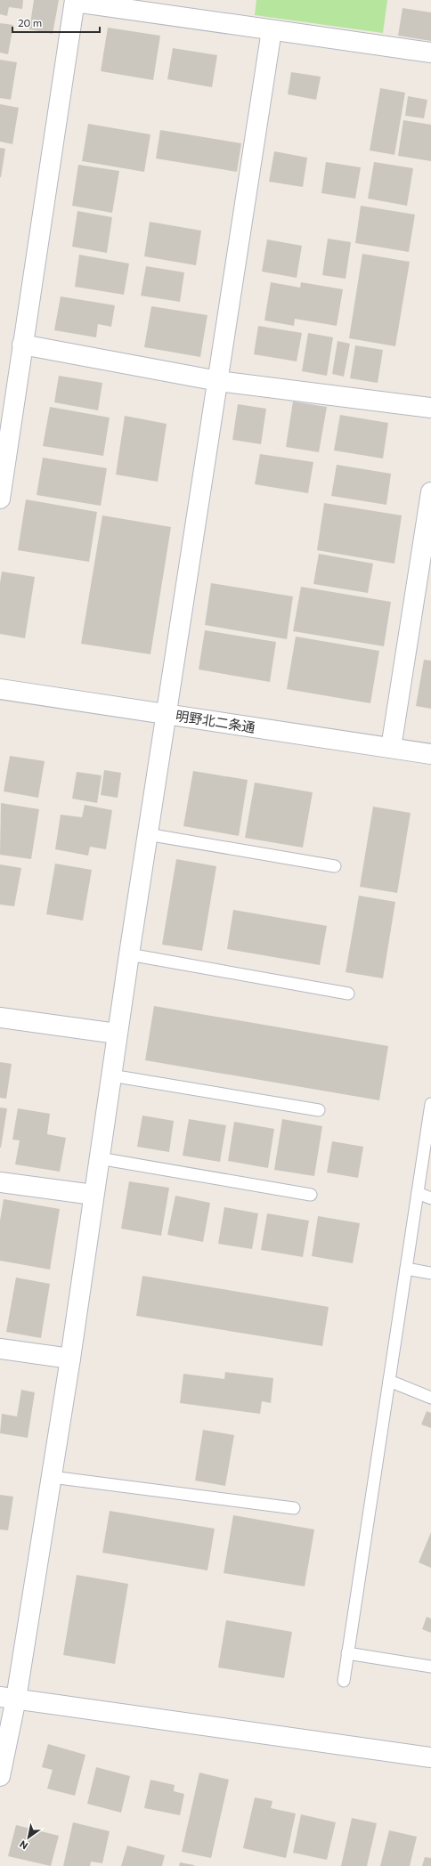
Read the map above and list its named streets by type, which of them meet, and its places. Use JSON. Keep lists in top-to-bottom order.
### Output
{
  "streets": {
    "street": ["明野北二条通"]
  },
  "scale_bar": "20 m",
  "north": "bottom left"
}
